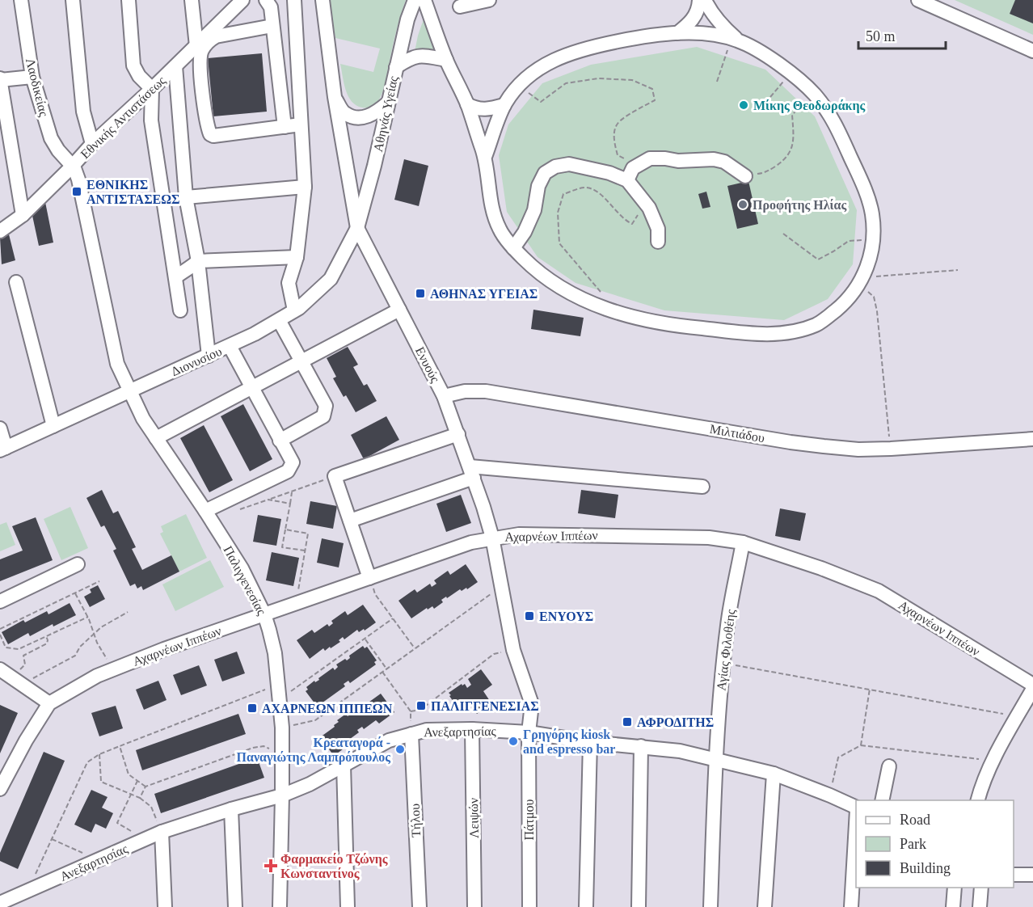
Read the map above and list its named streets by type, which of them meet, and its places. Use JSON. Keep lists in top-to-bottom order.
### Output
{
  "streets": {
    "street": [
      "Λαοδικείας",
      "Αθηνάς Υγείας",
      "Εθνικής Αντιστάσεως",
      "Διονυσίου",
      "Ενυούς",
      "Μιλτιάδου",
      "Αχαρνέων Ιππέων",
      "Παλιγγενεσίας",
      "Αγίας Φιλοθέης",
      "Ανεξαρτησίας",
      "Λειψών",
      "Πάτμου",
      "Τήλου"
    ]
  },
  "crossings": [
    ["Λαοδικείας", "Εθνικής Αντιστάσεως"],
    ["Λαοδικείας", "Διονυσίου"],
    ["Λαοδικείας", "Παλιγγενεσίας"],
    ["Αθηνάς Υγείας", "Διονυσίου"],
    ["Αθηνάς Υγείας", "Ενυούς"],
    ["Διονυσίου", "Ενυούς"],
    ["Διονυσίου", "Παλιγγενεσίας"],
    ["Ενυούς", "Μιλτιάδου"],
    ["Ενυούς", "Αχαρνέων Ιππέων"],
    ["Ενυούς", "Ανεξαρτησίας"],
    ["Ενυούς", "Πάτμου"],
    ["Αχαρνέων Ιππέων", "Παλιγγενεσίας"],
    ["Αχαρνέων Ιππέων", "Αγίας Φιλοθέης"],
    ["Παλιγγενεσίας", "Ανεξαρτησίας"],
    ["Αγίας Φιλοθέης", "Ανεξαρτησίας"],
    ["Ανεξαρτησίας", "Λειψών"],
    ["Ανεξαρτησίας", "Πάτμου"],
    ["Ανεξαρτησίας", "Τήλου"]
  ],
  "places": {
    "other": [
      "Μίκης Θεοδωράκης",
      "Προφήτης Ηλίας",
      "Γρηγόρης kiosk and espresso bar",
      "Κρεαταγορά - Παναγιώτης Λαμπρόπουλος"
    ],
    "transit": [
      "ΕΘΝΙΚΗΣ ΑΝΤΙΣΤΑΣΕΩΣ",
      "ΑΘΗΝΑΣ ΥΓΕΙΑΣ",
      "ΕΝΥΟΥΣ",
      "ΠΑΛΙΓΓΕΝΕΣΙΑΣ",
      "ΑΧΑΡΝΕΩΝ ΙΠΠΕΩΝ",
      "ΑΦΡΟΔΙΤΗΣ"
    ],
    "health": ["Φαρμακείο Τζώνης Κωνσταντίνος"]
  },
  "legend": ["Road", "Park", "Building"],
  "scale_bar": "50 m"
}
